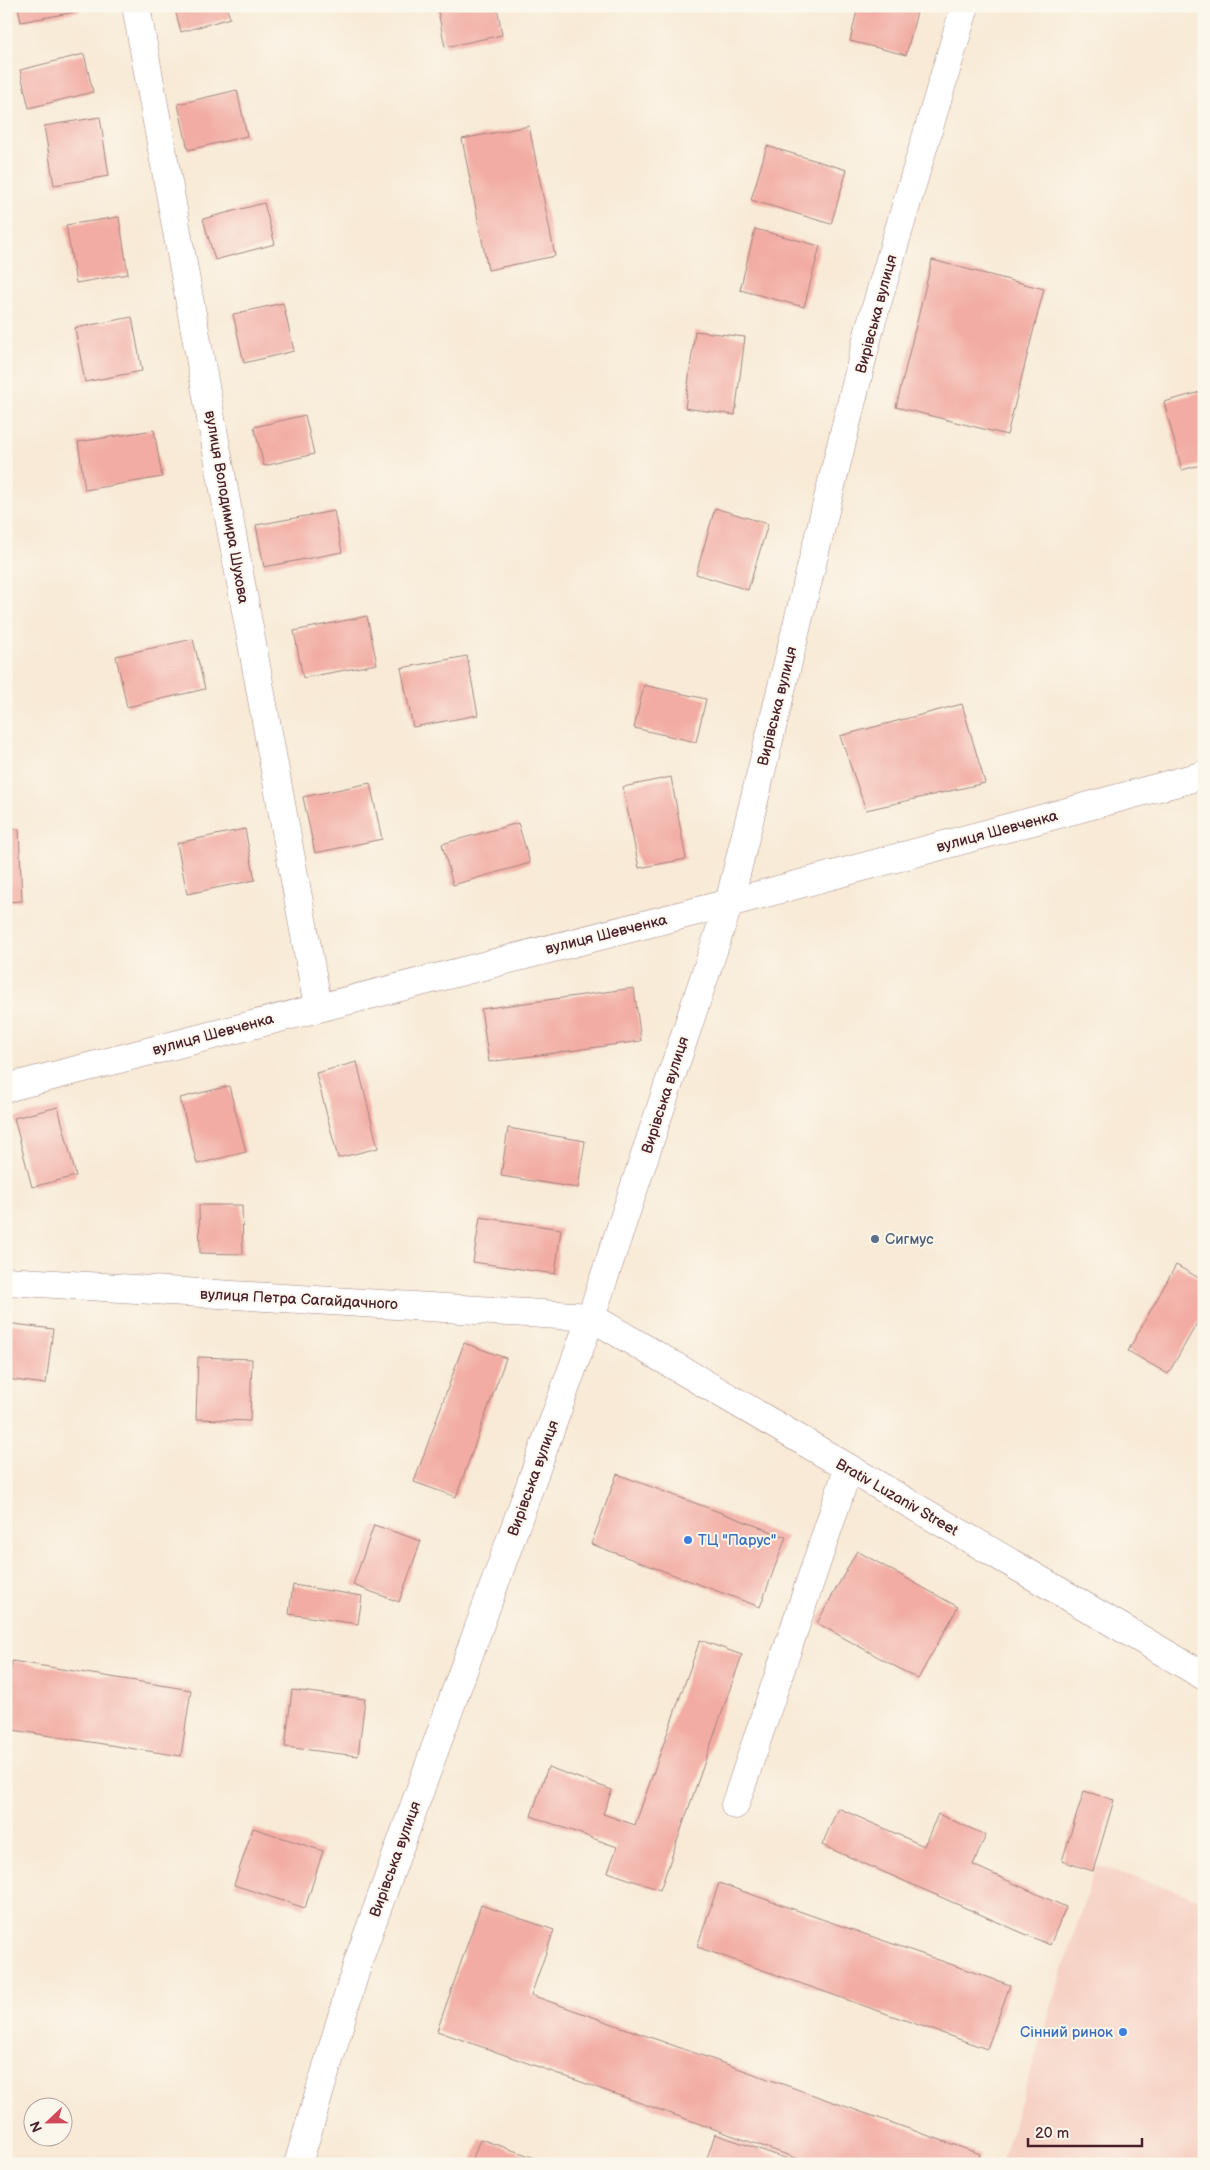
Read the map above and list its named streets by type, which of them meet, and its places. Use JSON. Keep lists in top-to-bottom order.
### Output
{
  "streets": {
    "street": [
      "Вирівська вулиця",
      "вулиця Володимира Шухова",
      "вулиця Шевченка",
      "вулиця Петра Сагайдачного",
      "Brativ Luzaniv Street"
    ]
  },
  "crossings": [
    ["Вирівська вулиця", "вулиця Шевченка"],
    ["Вирівська вулиця", "вулиця Петра Сагайдачного"],
    ["Вирівська вулиця", "Brativ Luzaniv Street"],
    ["вулиця Володимира Шухова", "вулиця Шевченка"],
    ["вулиця Петра Сагайдачного", "Brativ Luzaniv Street"]
  ],
  "places": ["Сигмус", "ТЦ \"Парус\"", "Сінний ринок"],
  "scale_bar": "20 m",
  "north": "left"
}
